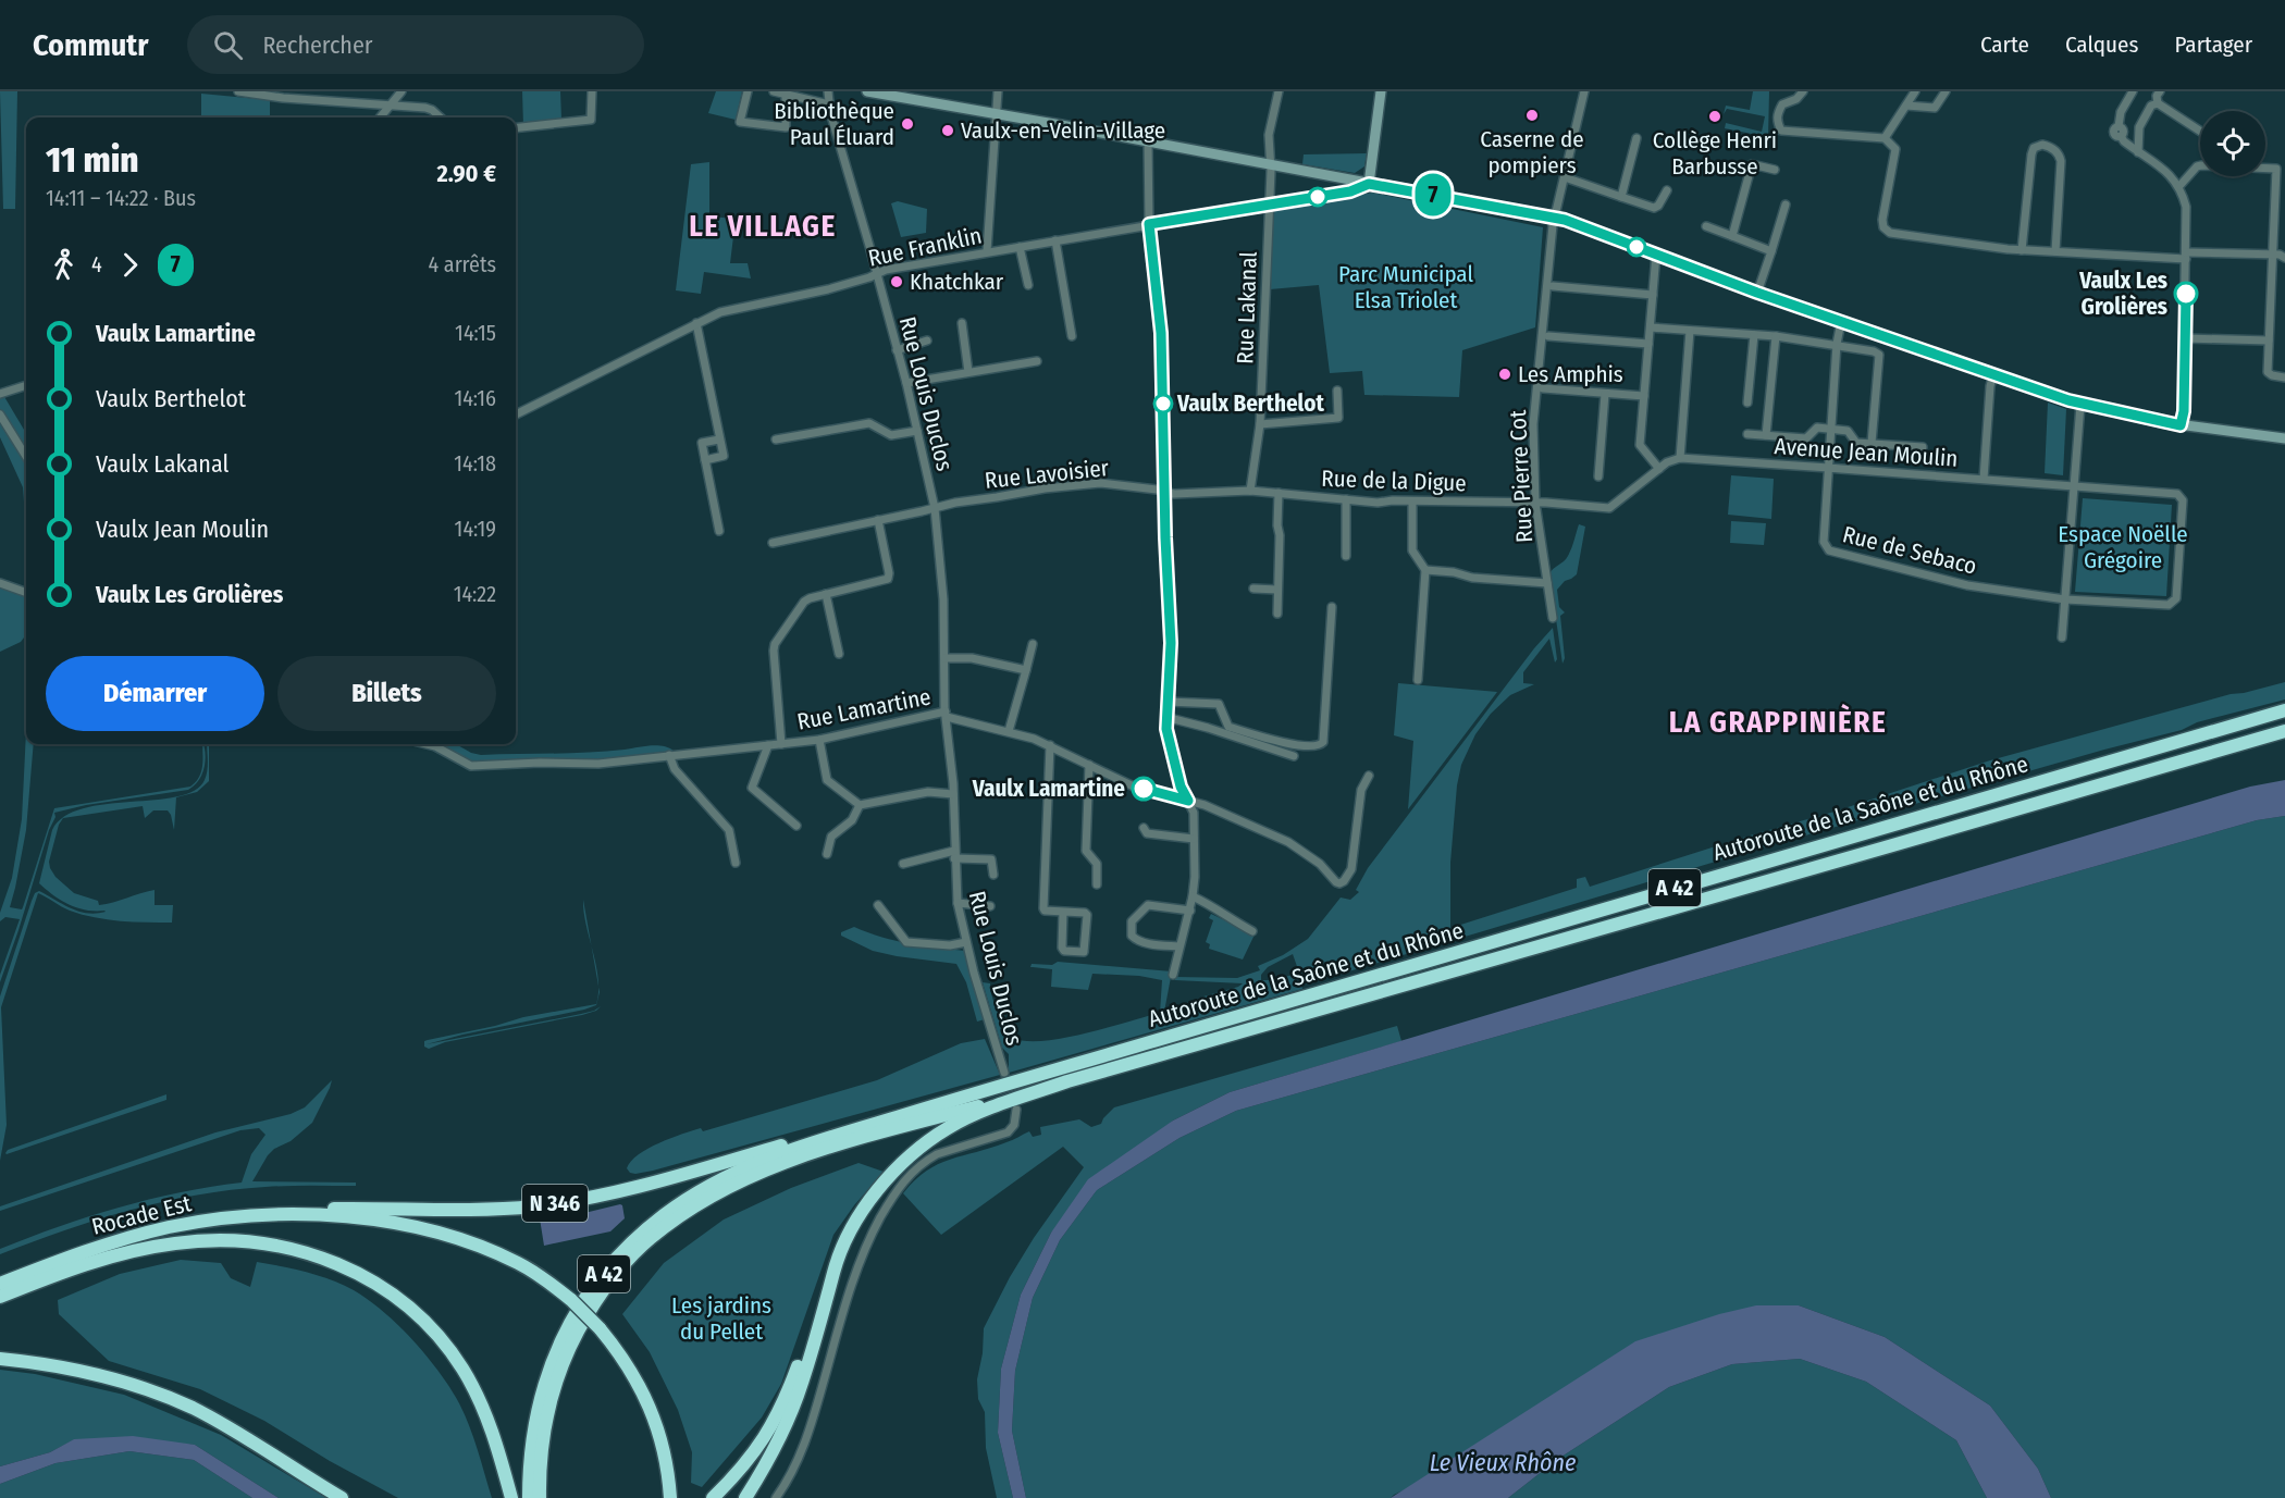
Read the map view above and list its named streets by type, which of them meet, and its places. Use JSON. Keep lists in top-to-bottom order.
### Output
{
  "streets": {
    "highway": [
      "Autoroute de la Saône et du Rhône",
      "A 42",
      "N 346",
      "Rocade Est"
    ],
    "street": [
      "Rue Franklin",
      "Rue Lakanal",
      "Rue Louis Duclos",
      "Avenue Jean Moulin",
      "Rue Lavoisier",
      "Rue Pierre Cot",
      "Rue de la Digue",
      "Rue de Sebaco",
      "Rue Lamartine"
    ]
  },
  "crossings": [
    ["Rue Franklin", "Rue Lakanal"],
    ["Rue Franklin", "Rue Louis Duclos"],
    ["Rue Lakanal", "Rue Lavoisier"],
    ["Rue Lakanal", "Rue de la Digue"],
    ["Rue Louis Duclos", "Rue Lavoisier"],
    ["Rue Louis Duclos", "Rue Lamartine"],
    ["Avenue Jean Moulin", "Rue de Sebaco"],
    ["Rue Lavoisier", "Rue de la Digue"],
    ["Rue Pierre Cot", "Rue de la Digue"],
    ["Autoroute de la Saône et du Rhône", "N 346"],
    ["N 346", "Rocade Est"]
  ],
  "districts": ["LE VILLAGE", "LA GRAPPINIÈRE"],
  "water": ["Le Vieux Rhône"],
  "parks": ["Parc Municipal Elsa Triolet", "Espace Noëlle Grégoire", "Les jardins du Pellet"],
  "places": [
    "Caserne de pompiers",
    "Collège Henri Barbusse",
    "Bibliothèque Paul Éluard",
    "Vaulx-en-Velin-Village",
    "Khatchkar",
    "Vaulx Les Grolières",
    "Les Amphis",
    "Vaulx Berthelot",
    "Vaulx Lamartine"
  ],
  "lines": ["bus line 7"],
  "page": {
    "header": "Commutr",
    "search": "Rechercher",
    "nav": ["Carte", "Calques", "Partager"],
    "on_map": "7",
    "heading": ["11 min", "14:11 – 14:22 · Bus", "2.90 €"],
    "legs": ["4", "7", "4 arrêts"],
    "list": [
      {
        "name": "Vaulx Lamartine",
        "value": "14:15"
      },
      {
        "name": "Vaulx Berthelot",
        "value": "14:16"
      },
      {
        "name": "Vaulx Lakanal",
        "value": "14:18"
      },
      {
        "name": "Vaulx Jean Moulin",
        "value": "14:19"
      },
      {
        "name": "Vaulx Les Grolières",
        "value": "14:22"
      }
    ],
    "buttons": ["Démarrer", "Billets"]
  }
}
